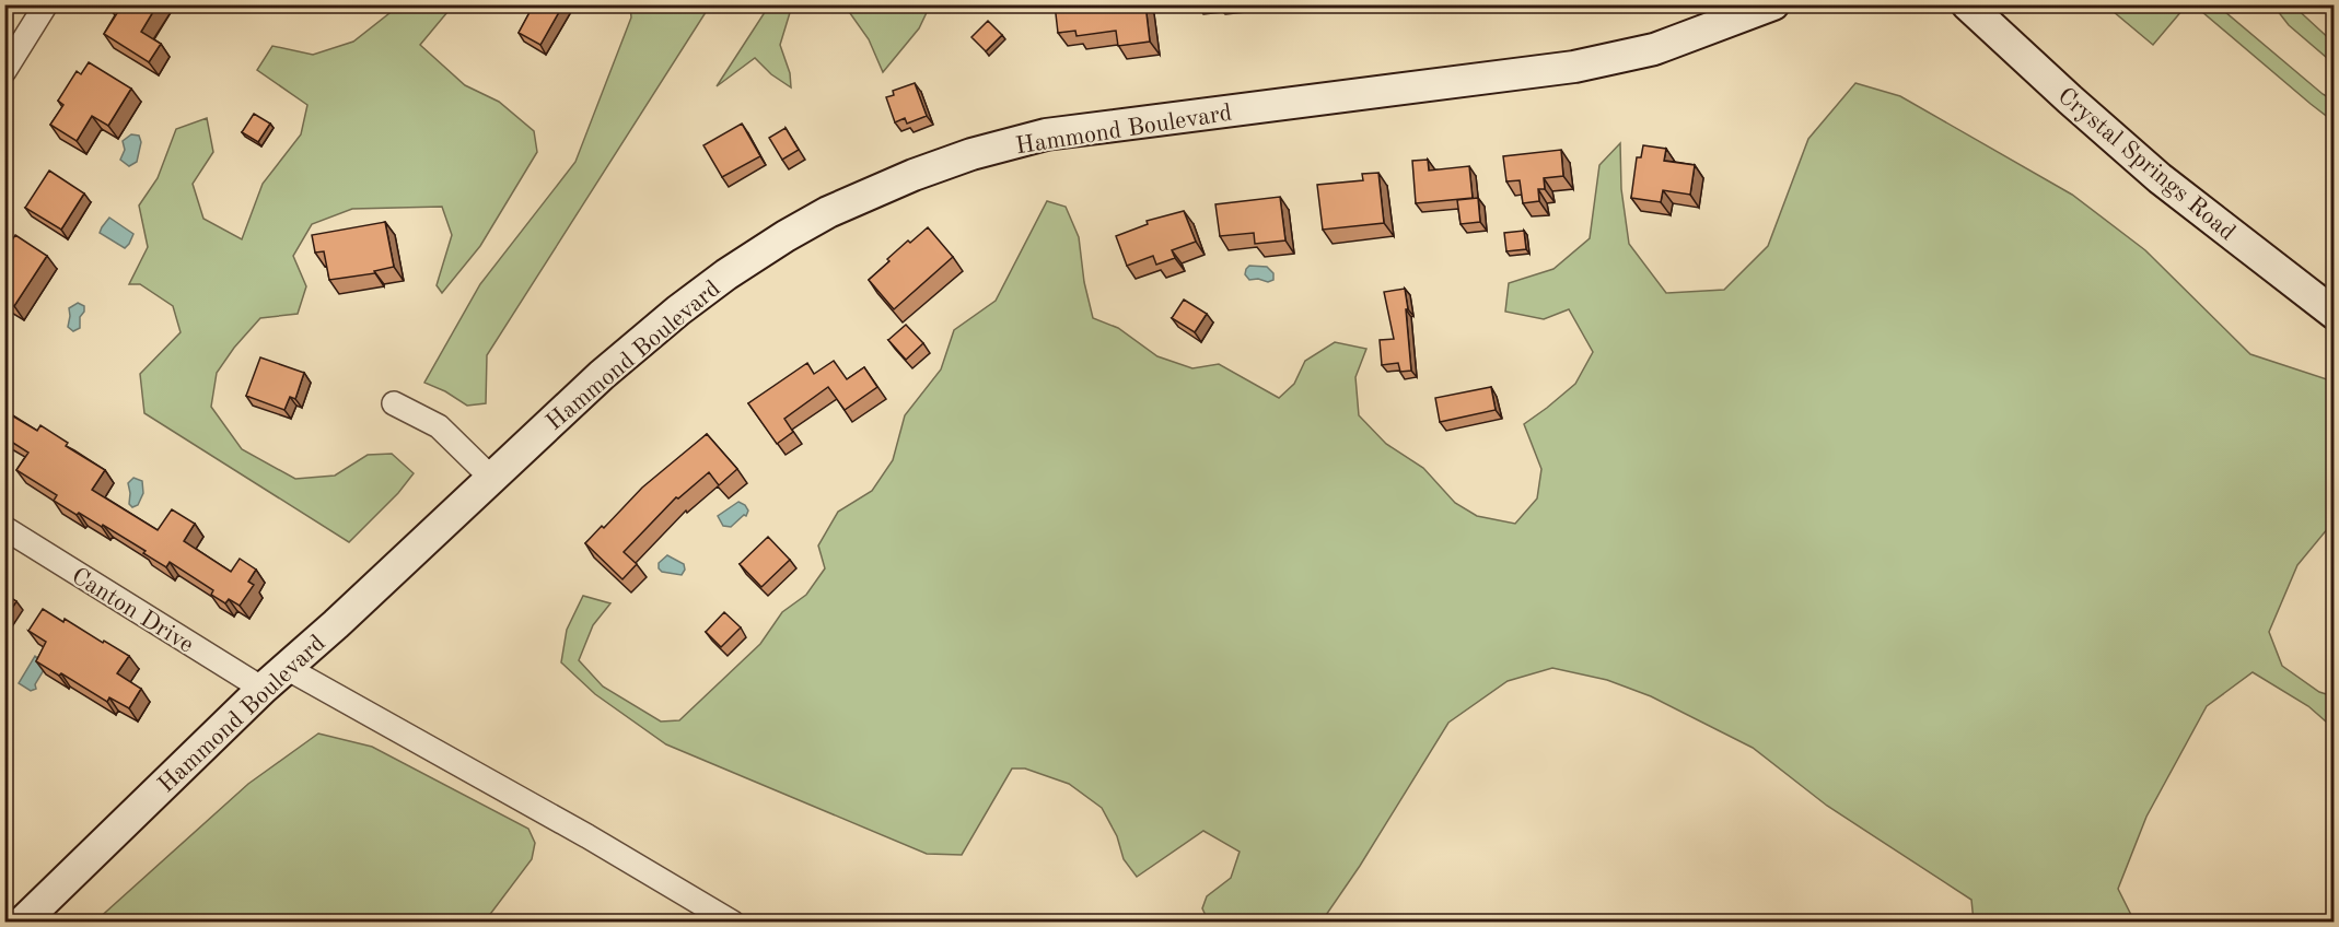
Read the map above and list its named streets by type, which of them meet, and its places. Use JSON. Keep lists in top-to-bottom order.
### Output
{
  "streets": {
    "street": ["Hammond Boulevard", "Crystal Springs Road", "Canton Drive"]
  },
  "crossings": [
    ["Hammond Boulevard", "Canton Drive"]
  ]
}
